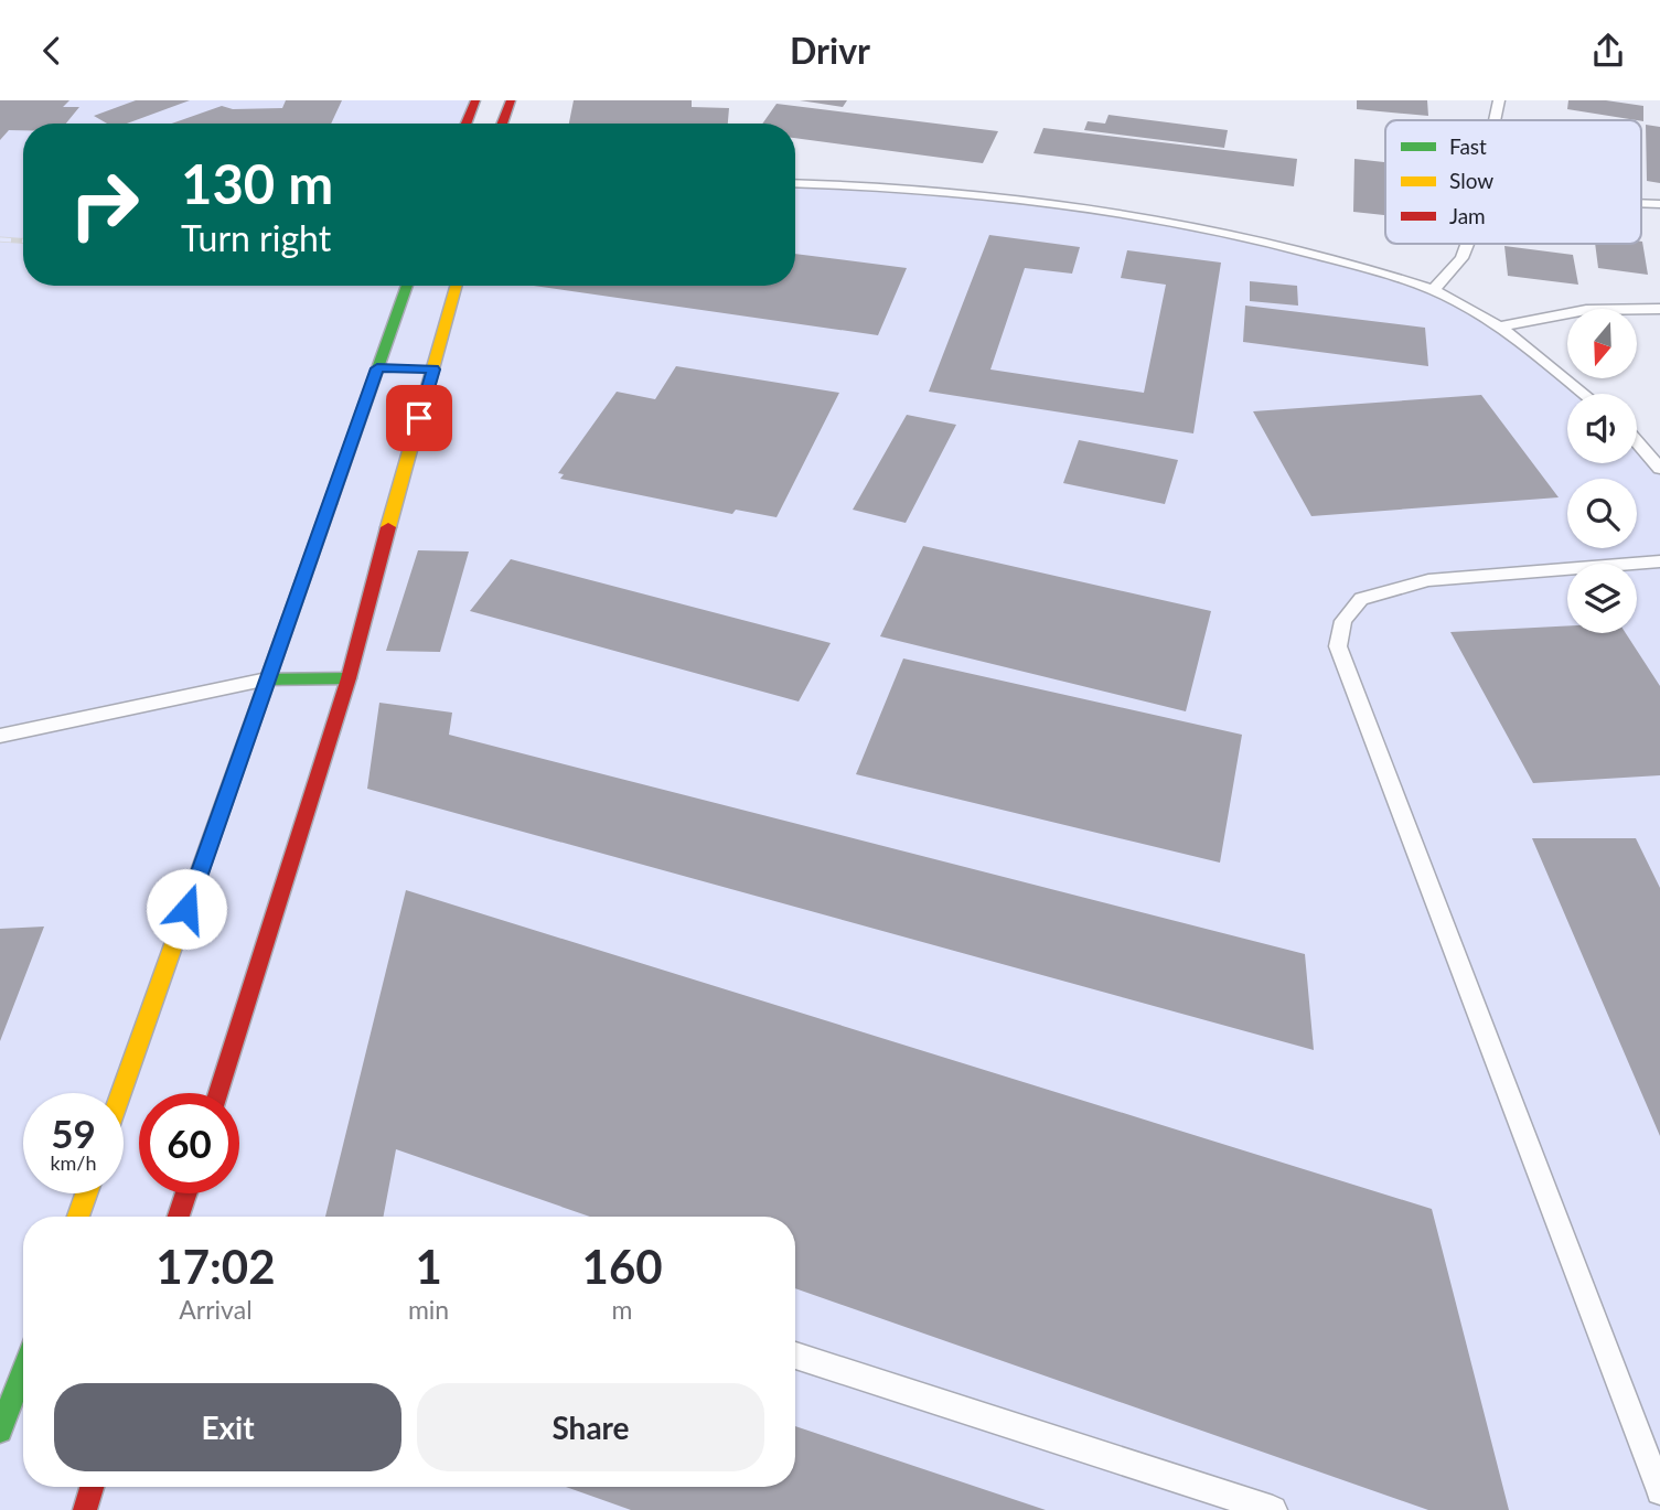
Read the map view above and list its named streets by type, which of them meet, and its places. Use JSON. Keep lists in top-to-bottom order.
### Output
{
  "legend": ["Fast", "Slow", "Jam"],
  "north": "bottom",
  "page": {
    "header": "Drivr",
    "turn": ["130 m", "Turn right"],
    "speed": "59 km/h",
    "limit": "60",
    "eta": [
      "17:02",
      "Arrival",
      "1",
      "min",
      "160",
      "m"
    ],
    "buttons": ["Exit", "Share"]
  }
}
